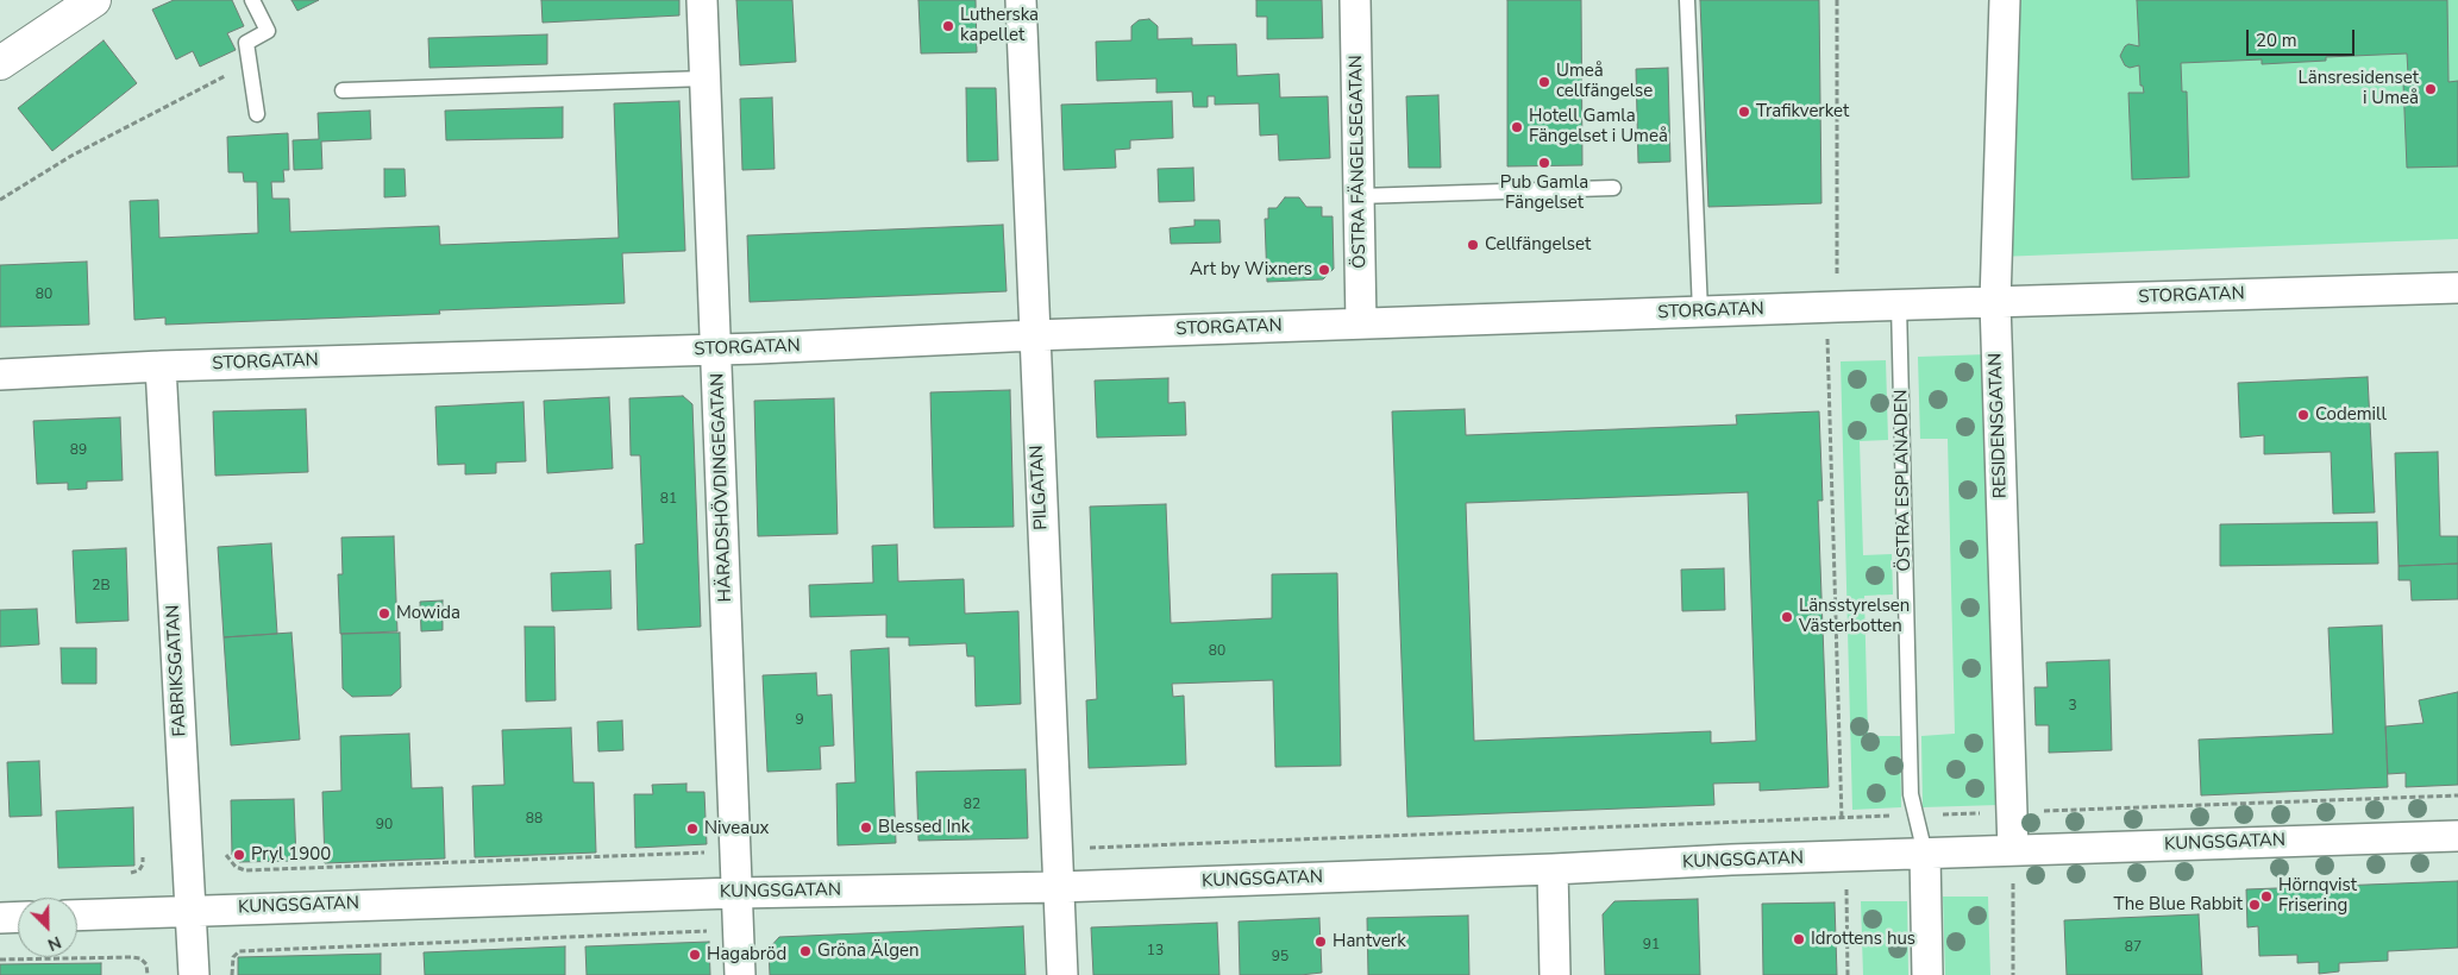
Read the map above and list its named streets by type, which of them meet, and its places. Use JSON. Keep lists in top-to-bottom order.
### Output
{
  "streets": {
    "street": [
      "ÖSTRA FÄNGELSEGATAN",
      "STORGATAN",
      "RESIDENSGATAN",
      "ÖSTRA ESPLANADEN",
      "HÄRADSHÖVDINGEGATAN",
      "PILGATAN",
      "FABRIKSGATAN",
      "KUNGSGATAN"
    ]
  },
  "crossings": [
    ["ÖSTRA FÄNGELSEGATAN", "STORGATAN"],
    ["STORGATAN", "RESIDENSGATAN"],
    ["STORGATAN", "ÖSTRA ESPLANADEN"],
    ["STORGATAN", "HÄRADSHÖVDINGEGATAN"],
    ["STORGATAN", "PILGATAN"],
    ["STORGATAN", "FABRIKSGATAN"],
    ["RESIDENSGATAN", "KUNGSGATAN"],
    ["ÖSTRA ESPLANADEN", "KUNGSGATAN"],
    ["HÄRADSHÖVDINGEGATAN", "KUNGSGATAN"],
    ["PILGATAN", "KUNGSGATAN"],
    ["FABRIKSGATAN", "KUNGSGATAN"]
  ],
  "places": [
    "Lutherska kapellet",
    "Umeå cellfängelse",
    "Länsresidenset i Umeå",
    "Trafikverket",
    "Hotell Gamla Fängelset i Umeå",
    "Pub Gamla Fängelset",
    "Cellfängelset",
    "Art by Wixners",
    "Codemill",
    "Mowida",
    "Länsstyrelsen Västerbotten",
    "Blessed Ink",
    "Niveaux",
    "Pryl 1900",
    "Hörnqvist Frisering",
    "The Blue Rabbit",
    "Idrottens hus",
    "Hantverk",
    "Gröna Älgen",
    "Hagabröd"
  ],
  "house_numbers": [
    "80",
    "89",
    "81",
    "2B",
    "80",
    "3",
    "9",
    "82",
    "88",
    "90",
    "91",
    "87",
    "13",
    "95"
  ],
  "scale_bar": "20 m",
  "north": "bottom right"
}
